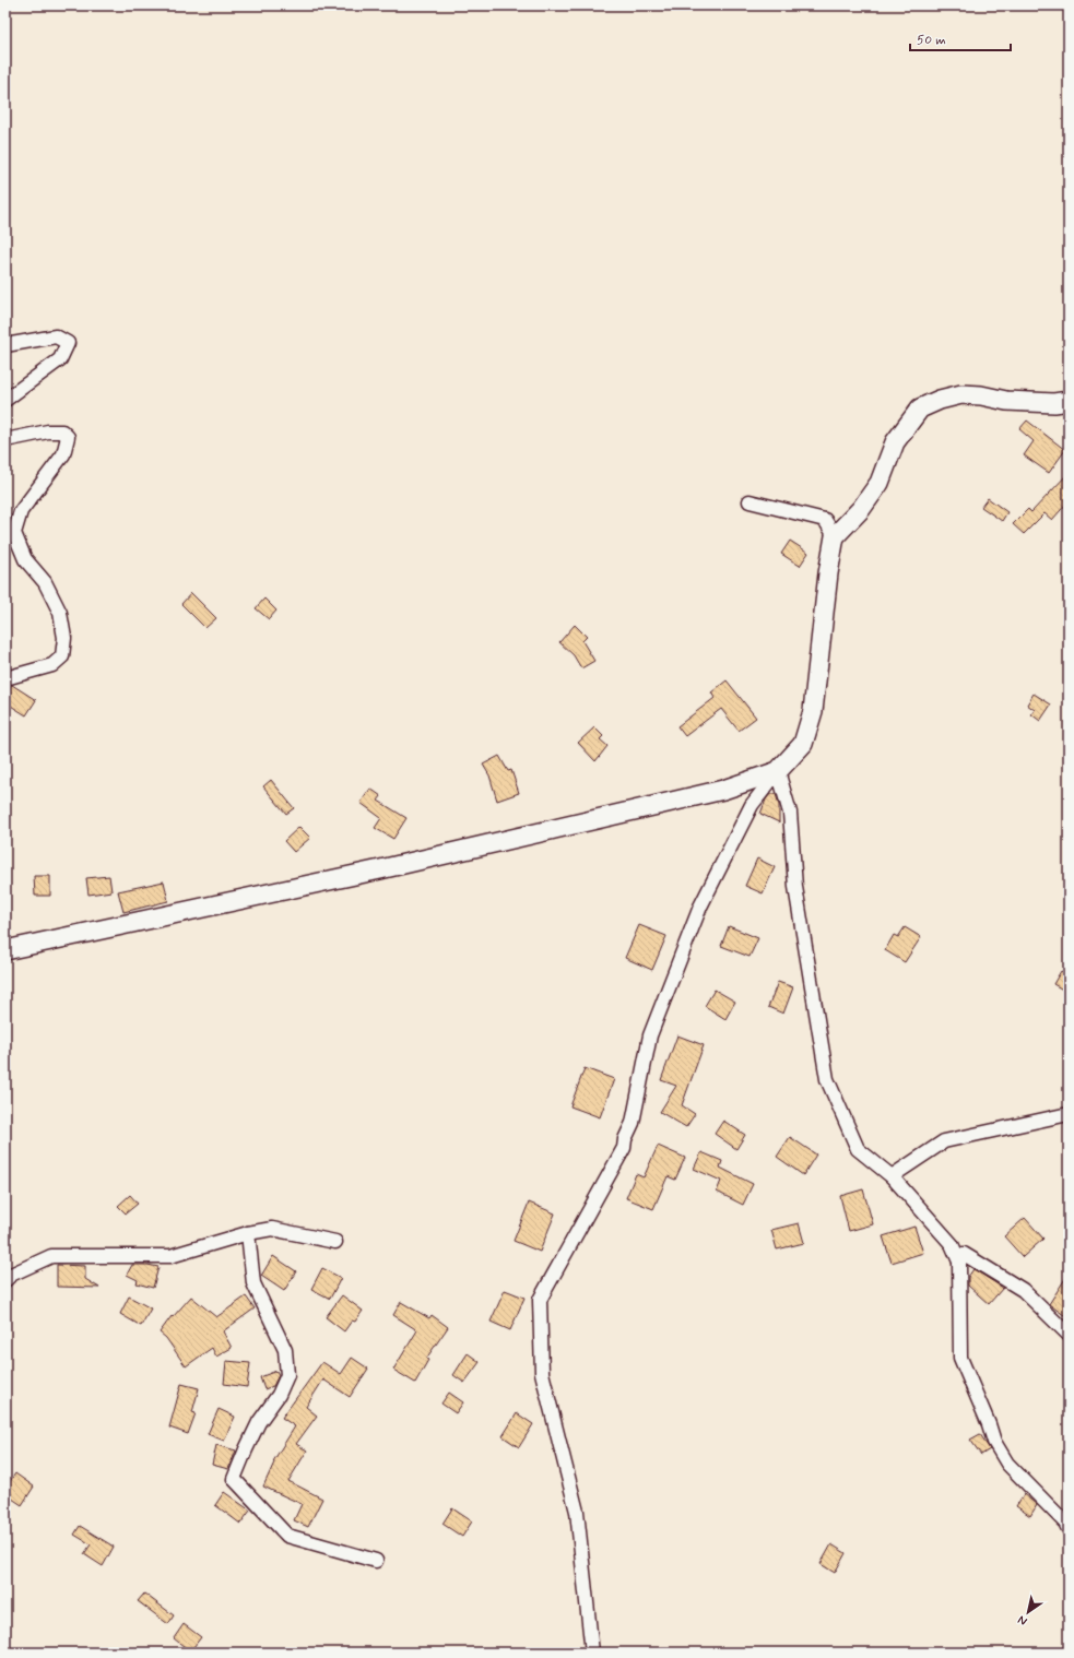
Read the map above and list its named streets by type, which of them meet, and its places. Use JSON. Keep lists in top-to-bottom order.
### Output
{
  "scale_bar": "50 m",
  "north": "bottom left"
}
